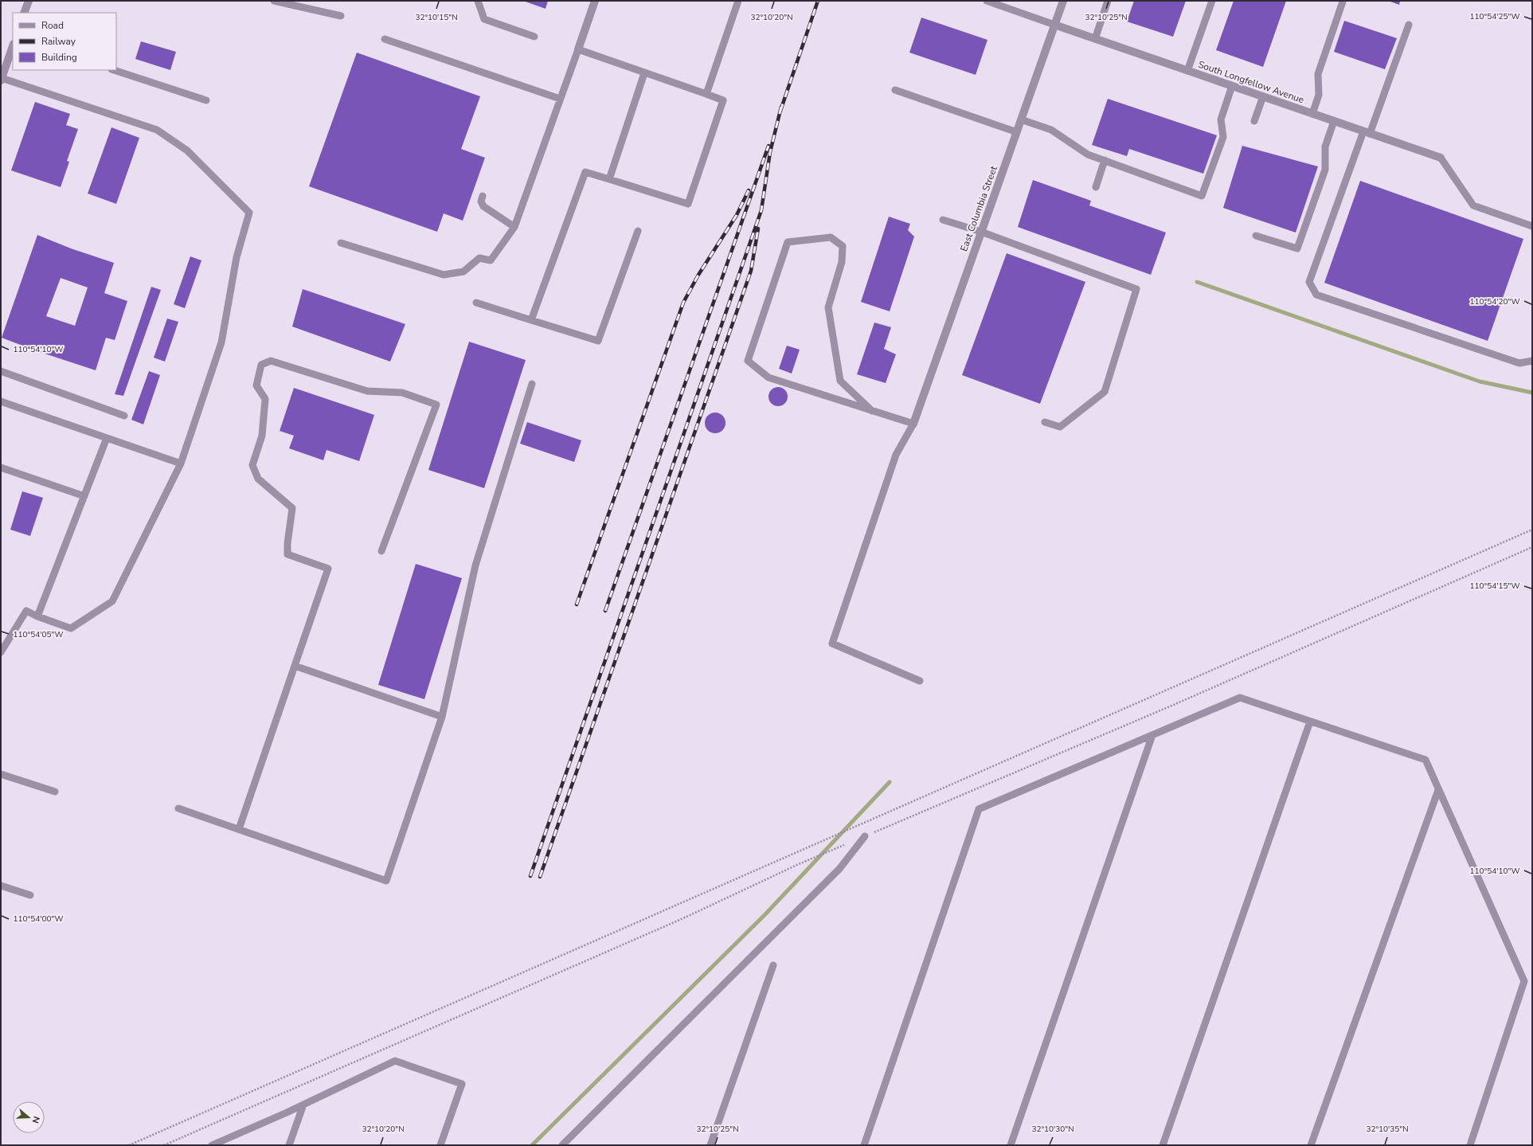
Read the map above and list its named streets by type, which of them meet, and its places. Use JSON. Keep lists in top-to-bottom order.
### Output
{
  "streets": {
    "street": ["South Longfellow Avenue", "East Columbia Street"]
  },
  "crossings": [
    ["South Longfellow Avenue", "East Columbia Street"]
  ],
  "legend": ["Road", "Railway", "Building"],
  "north": "right",
  "coordinates": [
    "110°54'25\"W",
    "32°10'15\"N",
    "32°10'20\"N",
    "32°10'25\"N",
    "110°54'20\"W",
    "110°54'10\"W",
    "110°54'15\"W",
    "110°54'05\"W",
    "110°54'00\"W",
    "32°10'30\"N",
    "32°10'35\"N"
  ]
}
